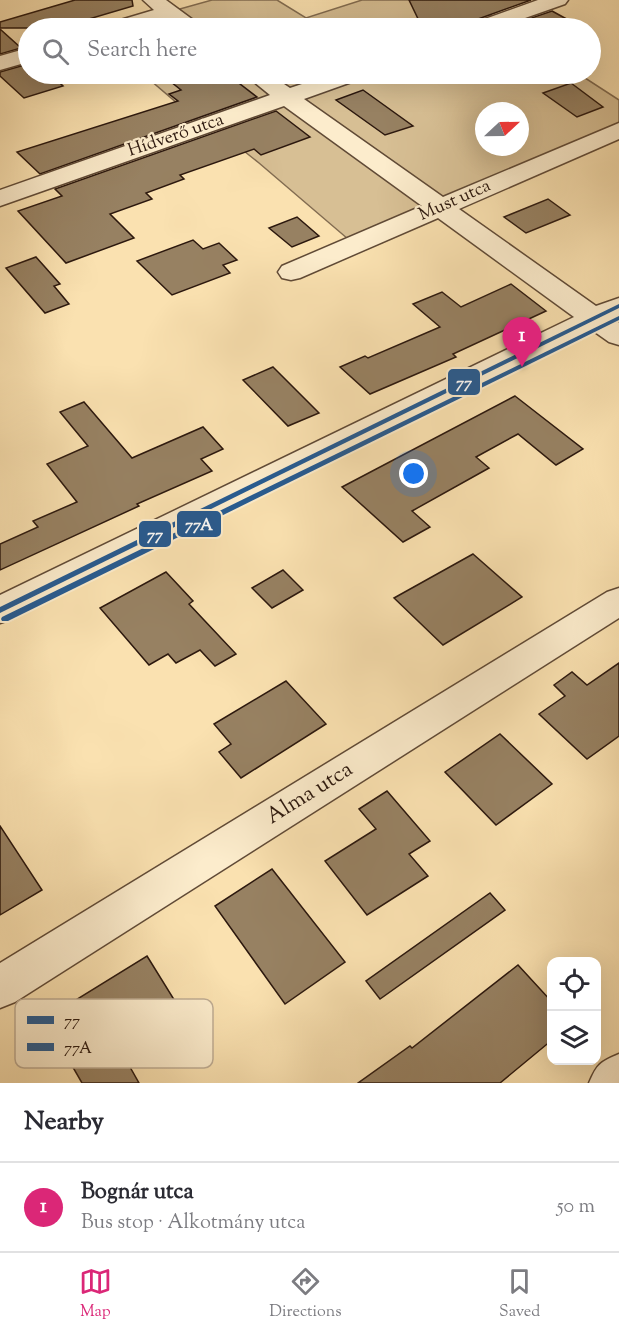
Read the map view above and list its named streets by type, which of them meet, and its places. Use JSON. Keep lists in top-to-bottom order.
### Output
{
  "streets": {
    "street": ["Hídverő utca", "Must utca", "Alma utca"]
  },
  "lines": ["transit line 77", "transit line 77A"],
  "legend": ["77", "77A"],
  "north": "right",
  "page": {
    "search": "Search here",
    "pins": "1",
    "heading": "Nearby",
    "list": [
      {
        "mark": "1",
        "name": "Bognár utca",
        "note": "Bus stop · Alkotmány utca",
        "value": "50 m"
      }
    ],
    "nav": ["Map", "Directions", "Saved"]
  }
}
